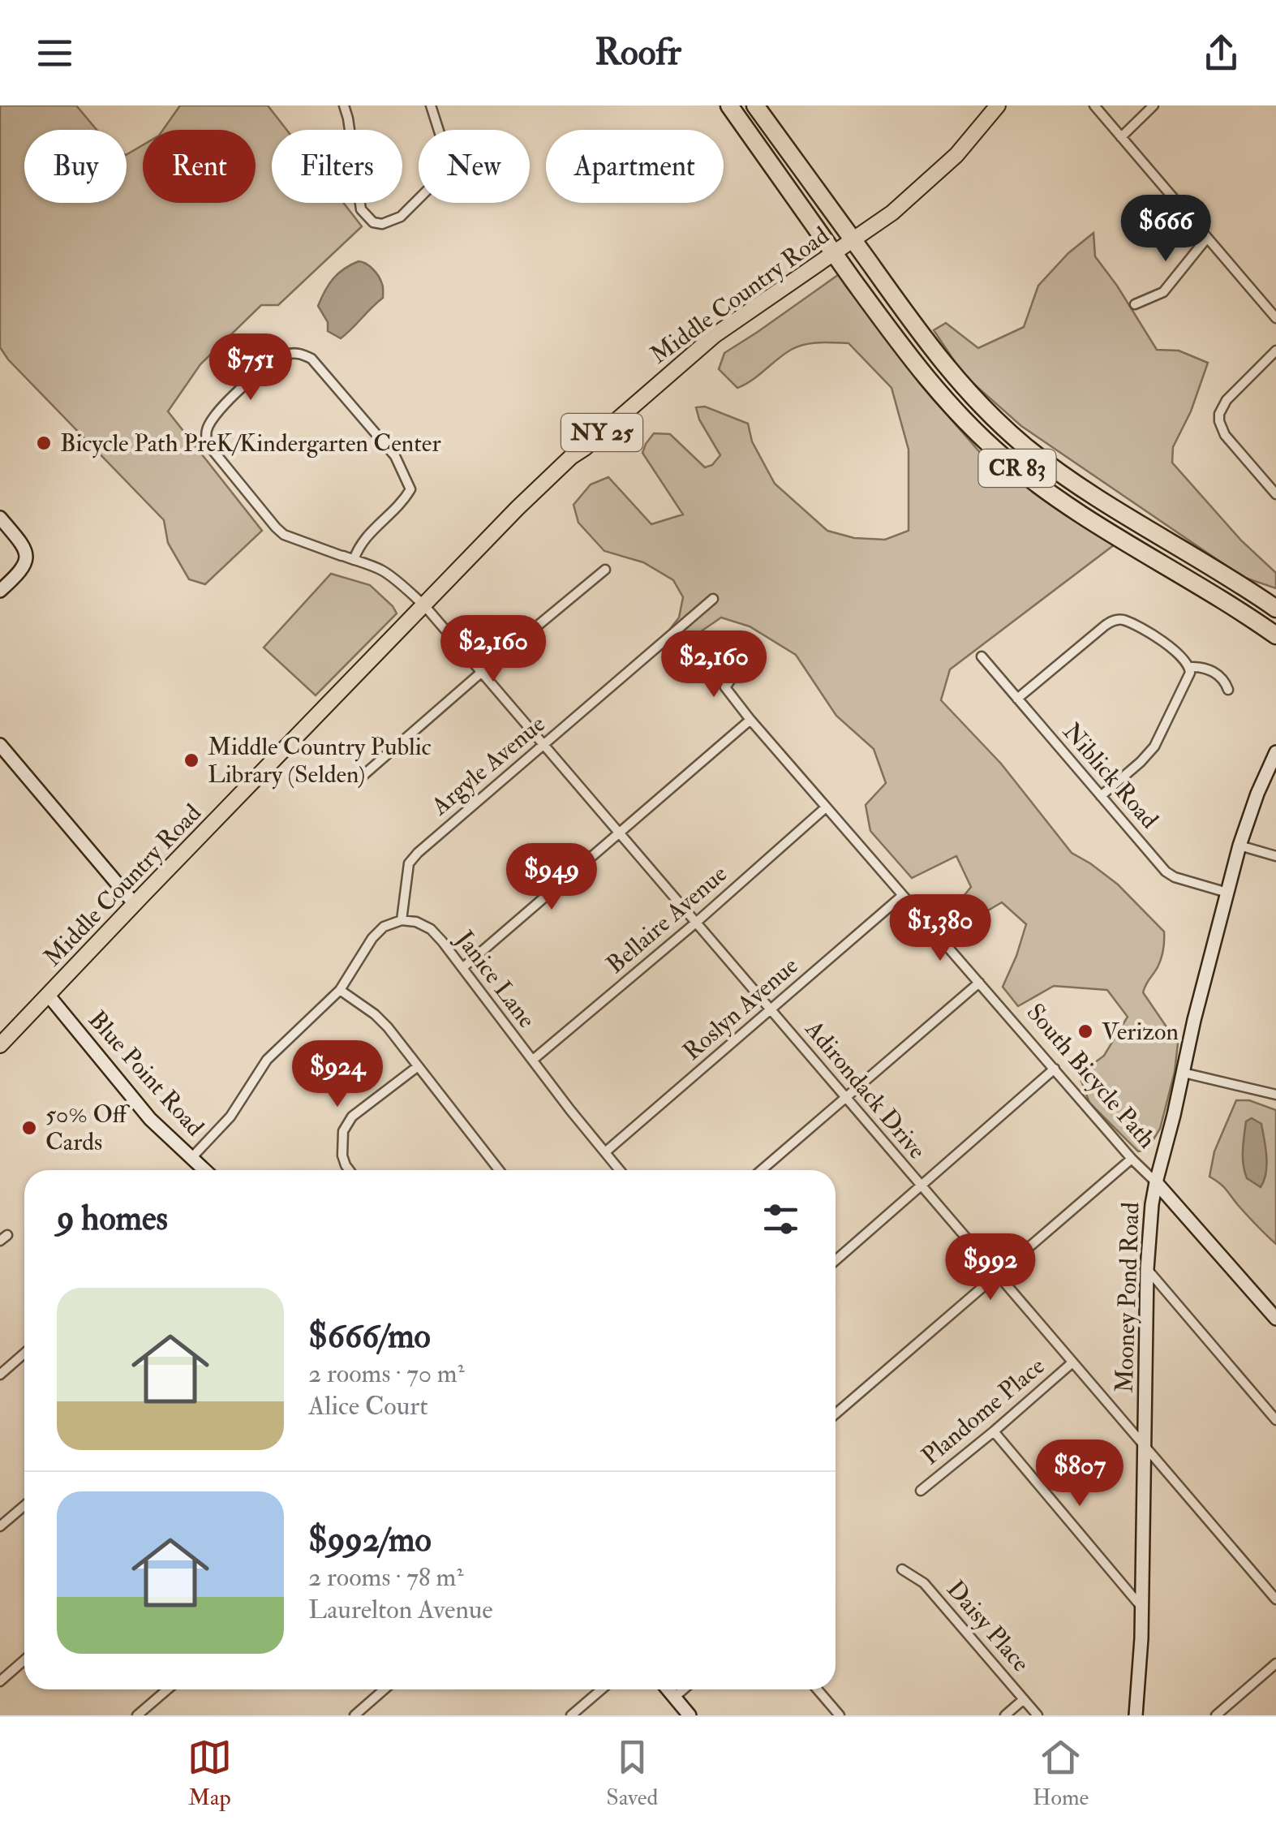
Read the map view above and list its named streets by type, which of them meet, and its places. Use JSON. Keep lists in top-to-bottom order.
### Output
{
  "streets": {
    "highway": ["CR 83"],
    "main road": ["Middle Country Road", "NY 25"],
    "street": [
      "Argyle Avenue",
      "Niblick Road",
      "Bellaire Avenue",
      "Janice Lane",
      "Roslyn Avenue",
      "Blue Point Road",
      "South Bicycle Path",
      "Adirondack Drive",
      "Mooney Pond Road",
      "Plandome Place",
      "Daisy Place"
    ]
  },
  "crossings": [
    ["Middle Country Road", "CR 83"],
    ["Middle Country Road", "Blue Point Road"],
    ["Middle Country Road", "Adirondack Drive"],
    ["Argyle Avenue", "Janice Lane"],
    ["Argyle Avenue", "Adirondack Drive"],
    ["Niblick Road", "Mooney Pond Road"],
    ["Bellaire Avenue", "Janice Lane"],
    ["Bellaire Avenue", "South Bicycle Path"],
    ["Bellaire Avenue", "Adirondack Drive"],
    ["Janice Lane", "Roslyn Avenue"],
    ["Roslyn Avenue", "South Bicycle Path"],
    ["Roslyn Avenue", "Adirondack Drive"],
    ["South Bicycle Path", "Mooney Pond Road"],
    ["Adirondack Drive", "Mooney Pond Road"],
    ["Adirondack Drive", "Plandome Place"]
  ],
  "places": [
    "Bicycle Path PreK/Kindergarten Center",
    "Middle Country Public Library (Selden)",
    "Verizon",
    "50% Off Cards"
  ],
  "page": {
    "header": "Roofr",
    "chip": [
      "Buy",
      "Rent",
      "Filters",
      "New",
      "Apartment"
    ],
    "price": [
      "$666",
      "$751",
      "$2,160",
      "$2,160",
      "$949",
      "$1,380",
      "$924",
      "$992",
      "$807"
    ],
    "heading": "9 homes",
    "list": [
      {
        "name": "$666/mo",
        "note": "2 rooms · 70 m² · Alice Court"
      },
      {
        "name": "$992/mo",
        "note": "2 rooms · 78 m² · Laurelton Avenue"
      }
    ],
    "tabs": ["Map", "Saved", "Home"]
  }
}
